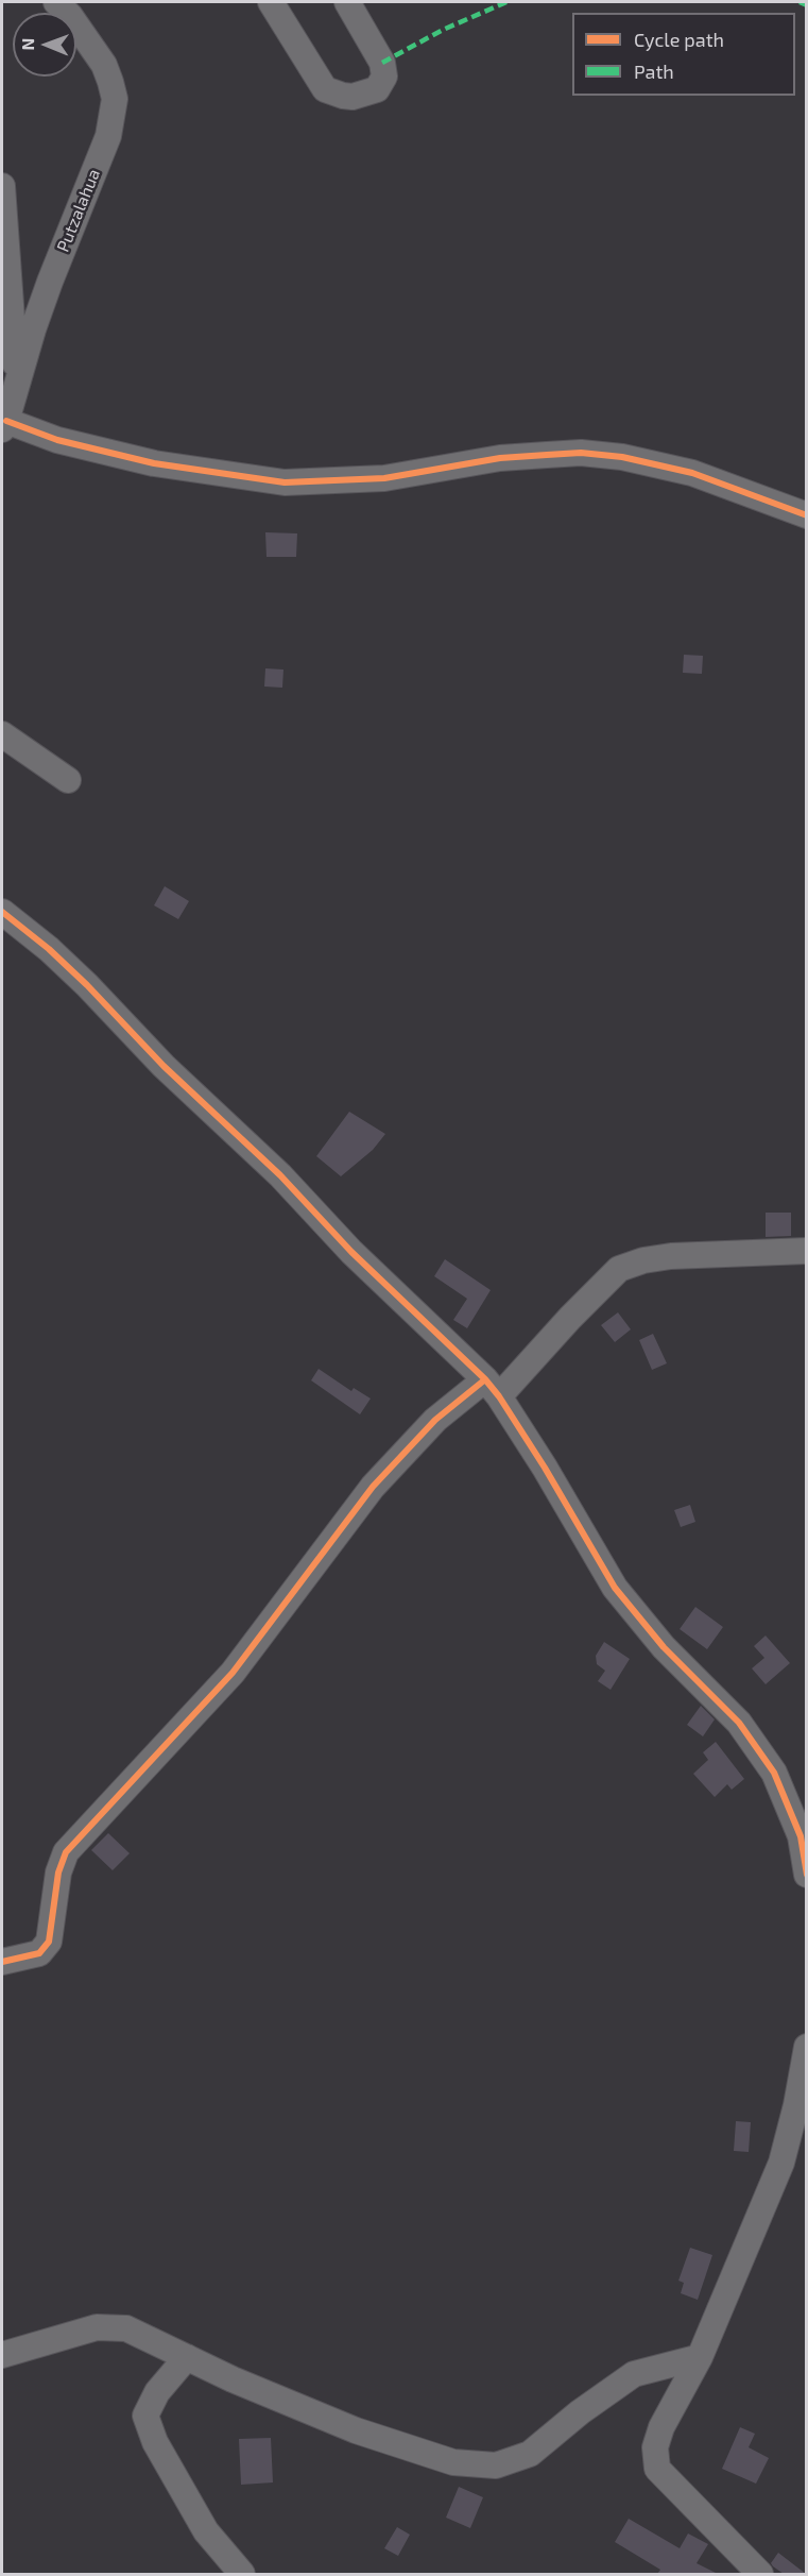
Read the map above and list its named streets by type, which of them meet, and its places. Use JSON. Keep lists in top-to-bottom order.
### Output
{
  "streets": {
    "street": ["Putzalahua"]
  },
  "legend": ["Cycle path", "Path"],
  "north": "left"
}
